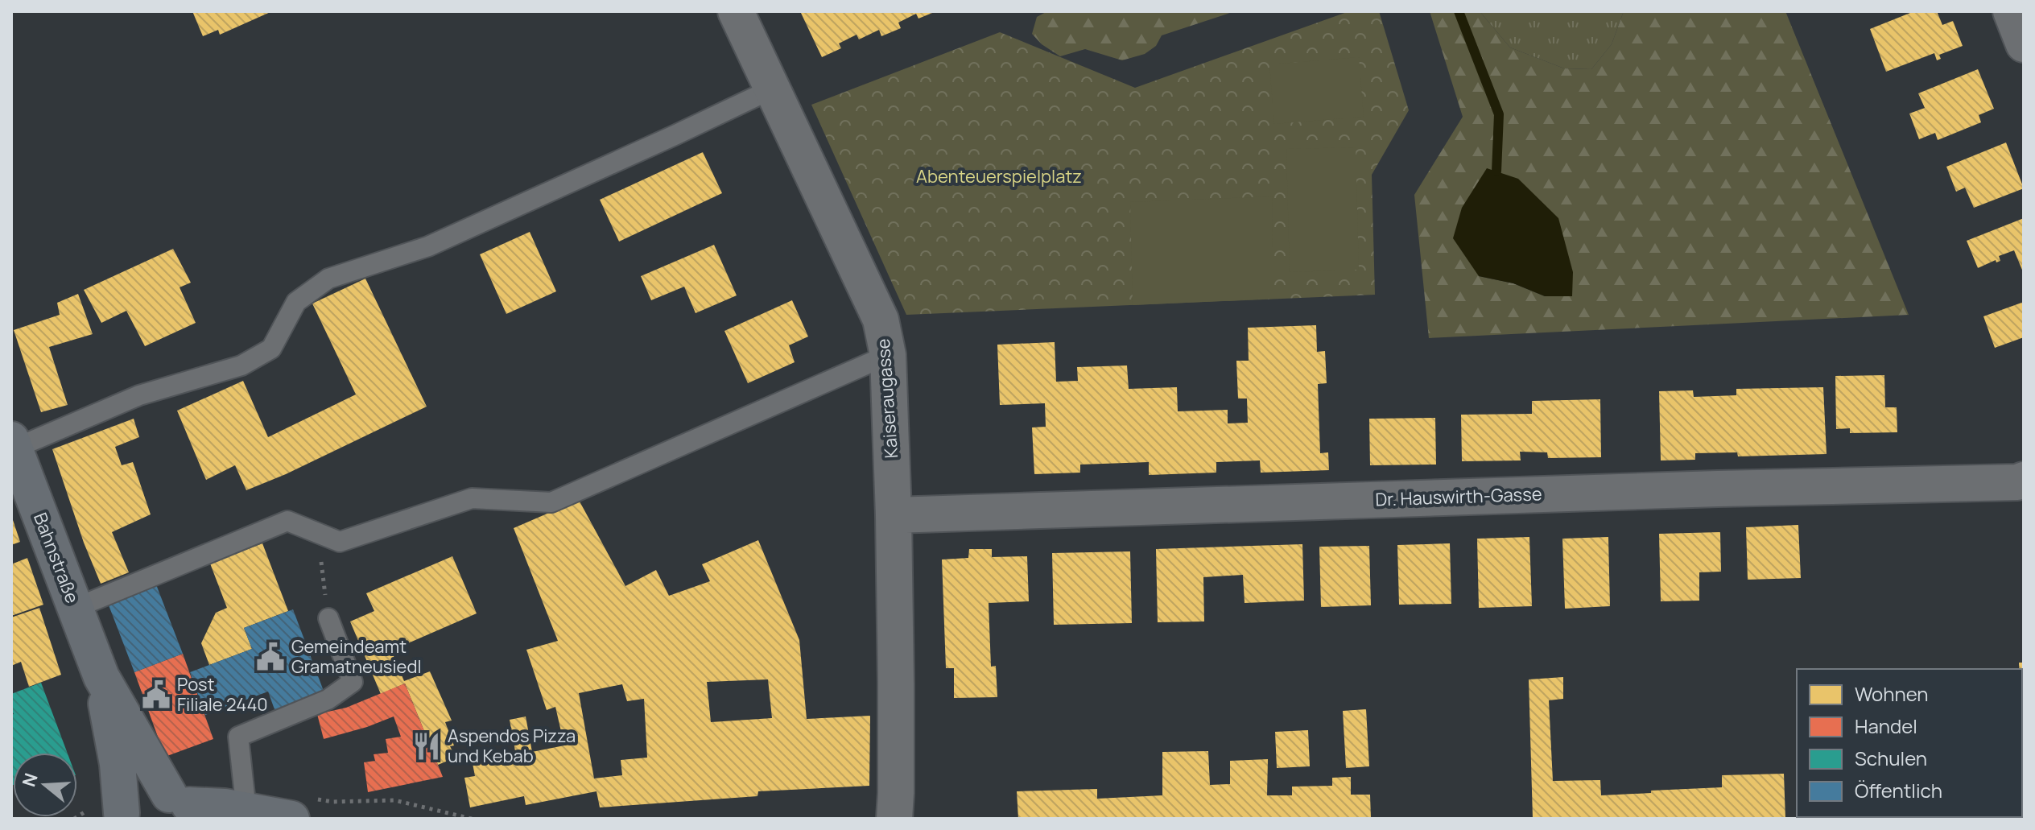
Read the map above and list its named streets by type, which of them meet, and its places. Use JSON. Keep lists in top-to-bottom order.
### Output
{
  "streets": {
    "main road": ["Bahnstraße"],
    "street": ["Kaiseraugasse", "Dr. Hauswirth-Gasse"]
  },
  "crossings": [
    ["Kaiseraugasse", "Dr. Hauswirth-Gasse"]
  ],
  "parks": ["Abenteuerspielplatz"],
  "places": {
    "public building": ["Gemeindeamt Gramatneusiedl", "Post Filiale 2440"],
    "restaurant": ["Aspendos Pizza und Kebab"]
  },
  "legend": [
    "Wohnen",
    "Handel",
    "Schulen",
    "Öffentlich"
  ],
  "north": "left"
}
